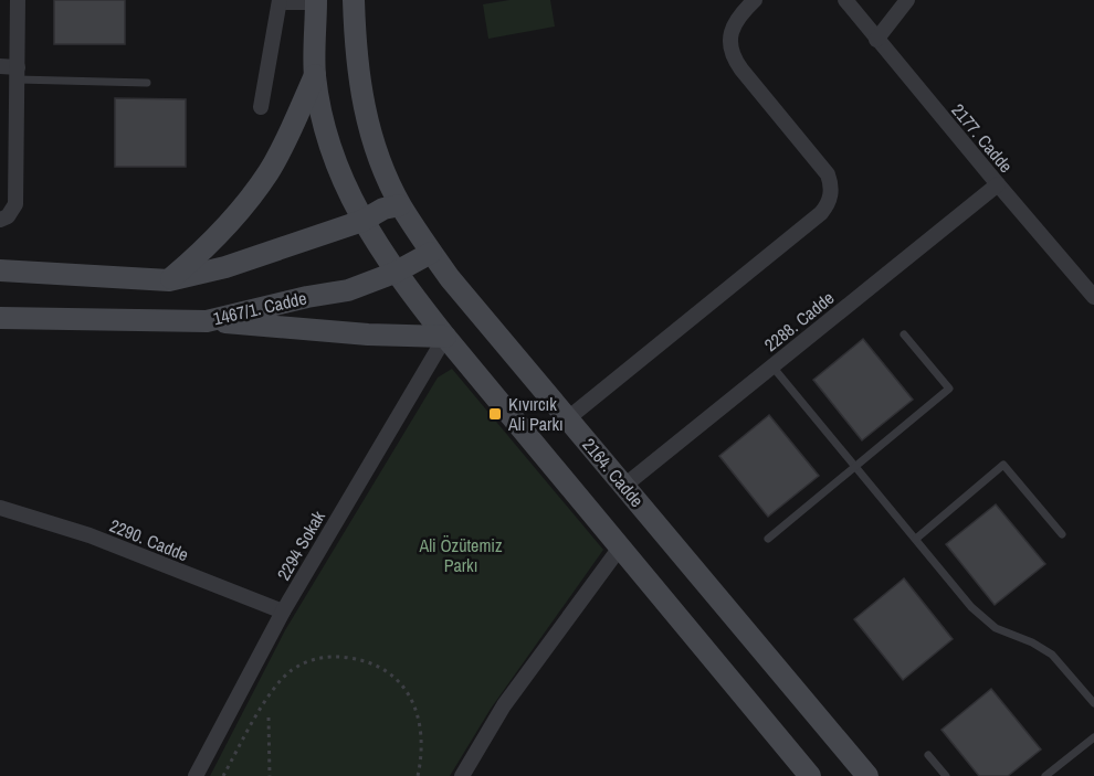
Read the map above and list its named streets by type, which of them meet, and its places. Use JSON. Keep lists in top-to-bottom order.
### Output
{
  "streets": {
    "main road": ["1467/1. Cadde", "2164. Cadde"],
    "street": [
      "2177. Cadde",
      "2288. Cadde",
      "2290. Cadde",
      "2294 Sokak"
    ]
  },
  "crossings": [
    ["2177. Cadde", "2288. Cadde"],
    ["1467/1. Cadde", "2164. Cadde"],
    ["2288. Cadde", "2164. Cadde"],
    ["2290. Cadde", "2294 Sokak"]
  ],
  "parks": ["Ali Özütemiz Parkı"],
  "places": {
    "transit": ["Kıvırcık Ali Parkı"]
  }
}
